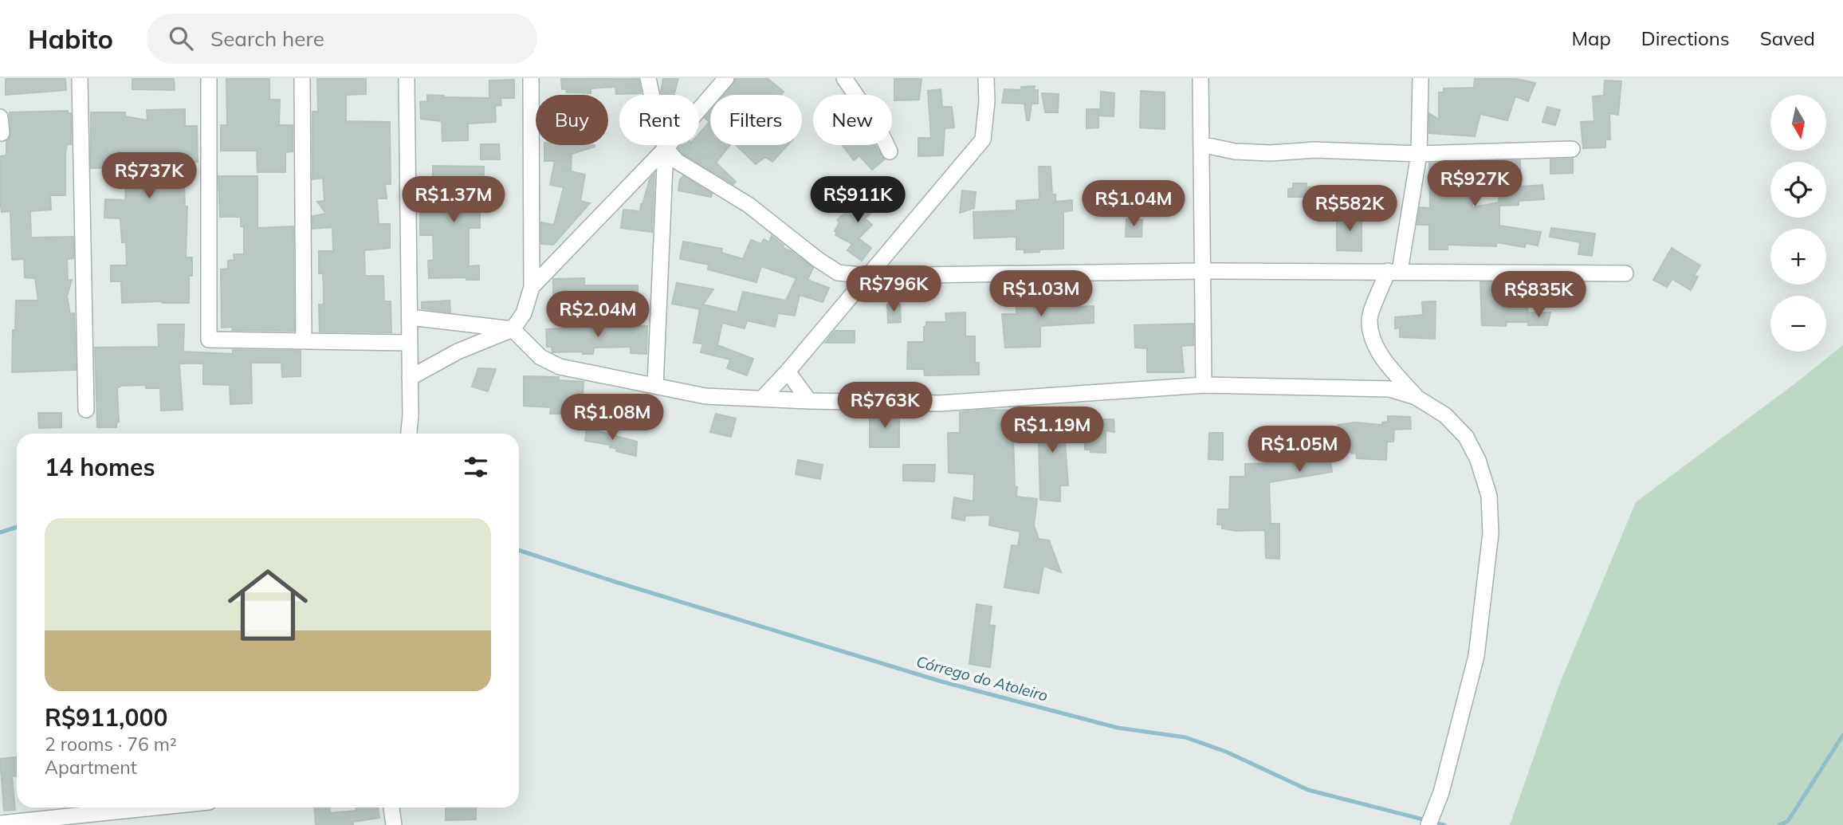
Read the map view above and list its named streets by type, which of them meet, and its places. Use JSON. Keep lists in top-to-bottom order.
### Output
{
  "water": ["Córrego do Atoleiro"],
  "north": "bottom",
  "page": {
    "header": "Habito",
    "search": "Search here",
    "nav": ["Map", "Directions", "Saved"],
    "map_buttons": ["+", "−"],
    "chip": [
      "Buy",
      "Rent",
      "Filters",
      "New"
    ],
    "price": [
      "R$737K",
      "R$927K",
      "R$1.37M",
      "R$911K",
      "R$1.04M",
      "R$582K",
      "R$796K",
      "R$1.03M",
      "R$835K",
      "R$2.04M",
      "R$763K",
      "R$1.08M",
      "R$1.19M",
      "R$1.05M"
    ],
    "heading": "14 homes",
    "list": [
      {
        "name": "R$911,000",
        "note": "2 rooms · 76 m² · Apartment"
      }
    ]
  }
}
